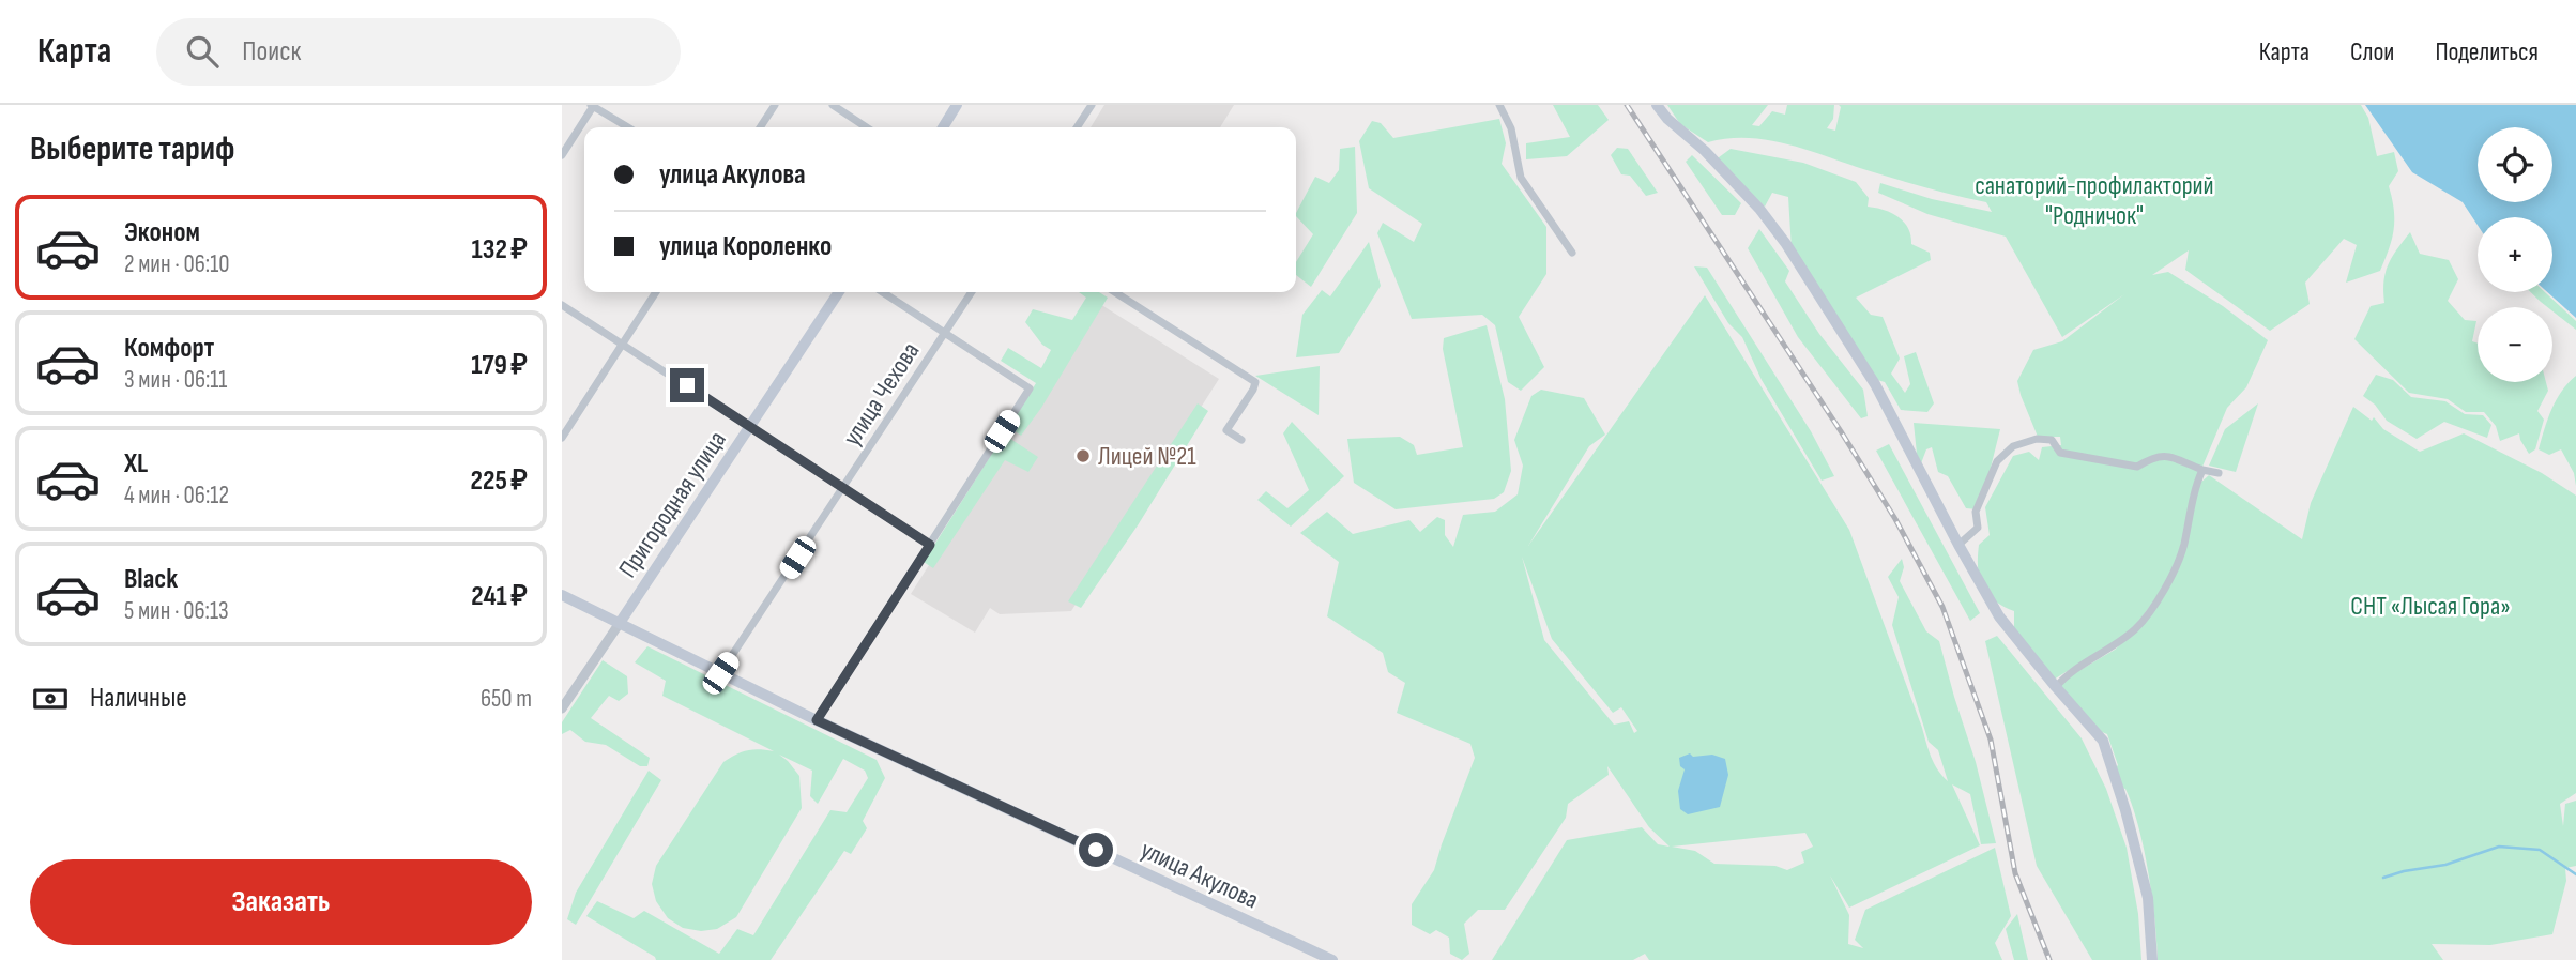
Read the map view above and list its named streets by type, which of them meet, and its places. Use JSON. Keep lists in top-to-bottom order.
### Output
{
  "streets": {
    "main road": ["Пригородная улица", "улица Акулова"],
    "street": ["улица Чехова"]
  },
  "crossings": [
    ["улица Чехова", "улица Акулова"],
    ["Пригородная улица", "улица Акулова"]
  ],
  "parks": ["санаторий-профилакторий \"Родничок\"", "СНТ «Лысая Гора»"],
  "places": ["Лицей №21"],
  "page": {
    "header": "Карта",
    "search": "Поиск",
    "nav": ["Карта", "Слои", "Поделиться"],
    "heading": "Выберите тариф",
    "map_buttons": ["+", "−"],
    "banner": ["улица Акулова", "улица Короленко"],
    "list": [
      {
        "name": "Эконом",
        "note": "2 мин · 06:10",
        "value": "132 ₽"
      },
      {
        "name": "Комфорт",
        "note": "3 мин · 06:11",
        "value": "179 ₽"
      },
      {
        "name": "XL",
        "note": "4 мин · 06:12",
        "value": "225 ₽"
      },
      {
        "name": "Black",
        "note": "5 мин · 06:13",
        "value": "241 ₽"
      }
    ],
    "pay": ["Наличные", "650 m"],
    "buttons": "Заказать"
  }
}
